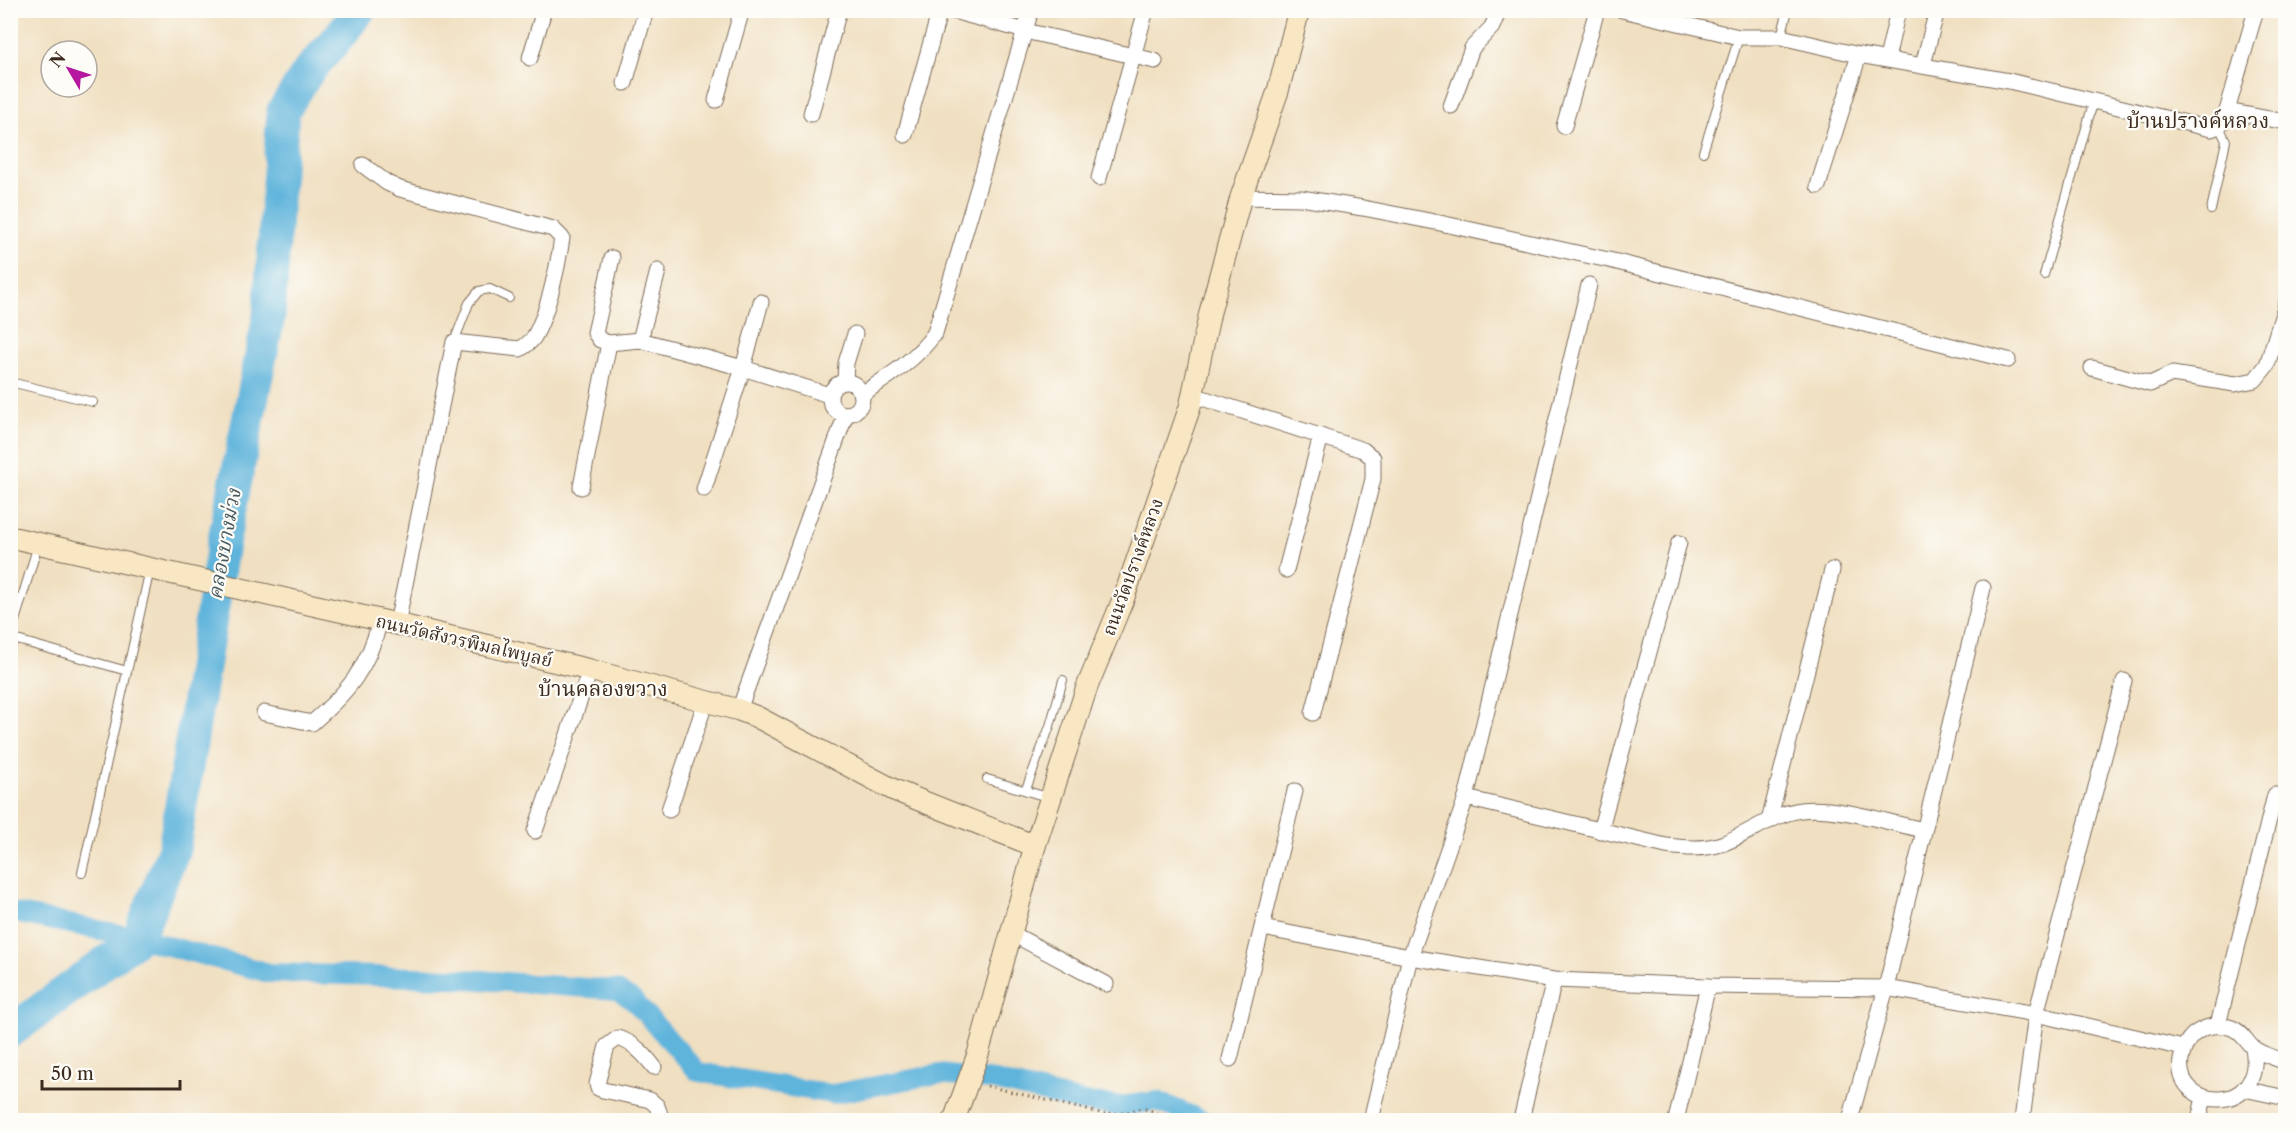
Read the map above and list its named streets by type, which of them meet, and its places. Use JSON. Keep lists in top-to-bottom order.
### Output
{
  "streets": {
    "street": ["ถนนวัดปรางค์หลวง", "ถนนวัดสังวรพิมลไพบูลย์"]
  },
  "crossings": [
    ["ถนนวัดปรางค์หลวง", "ถนนวัดสังวรพิมลไพบูลย์"]
  ],
  "districts": ["บ้านปรางค์หลวง", "บ้านคลองขวาง"],
  "water": ["คลองบางม่วง"],
  "scale_bar": "50 m",
  "north": "top left"
}
